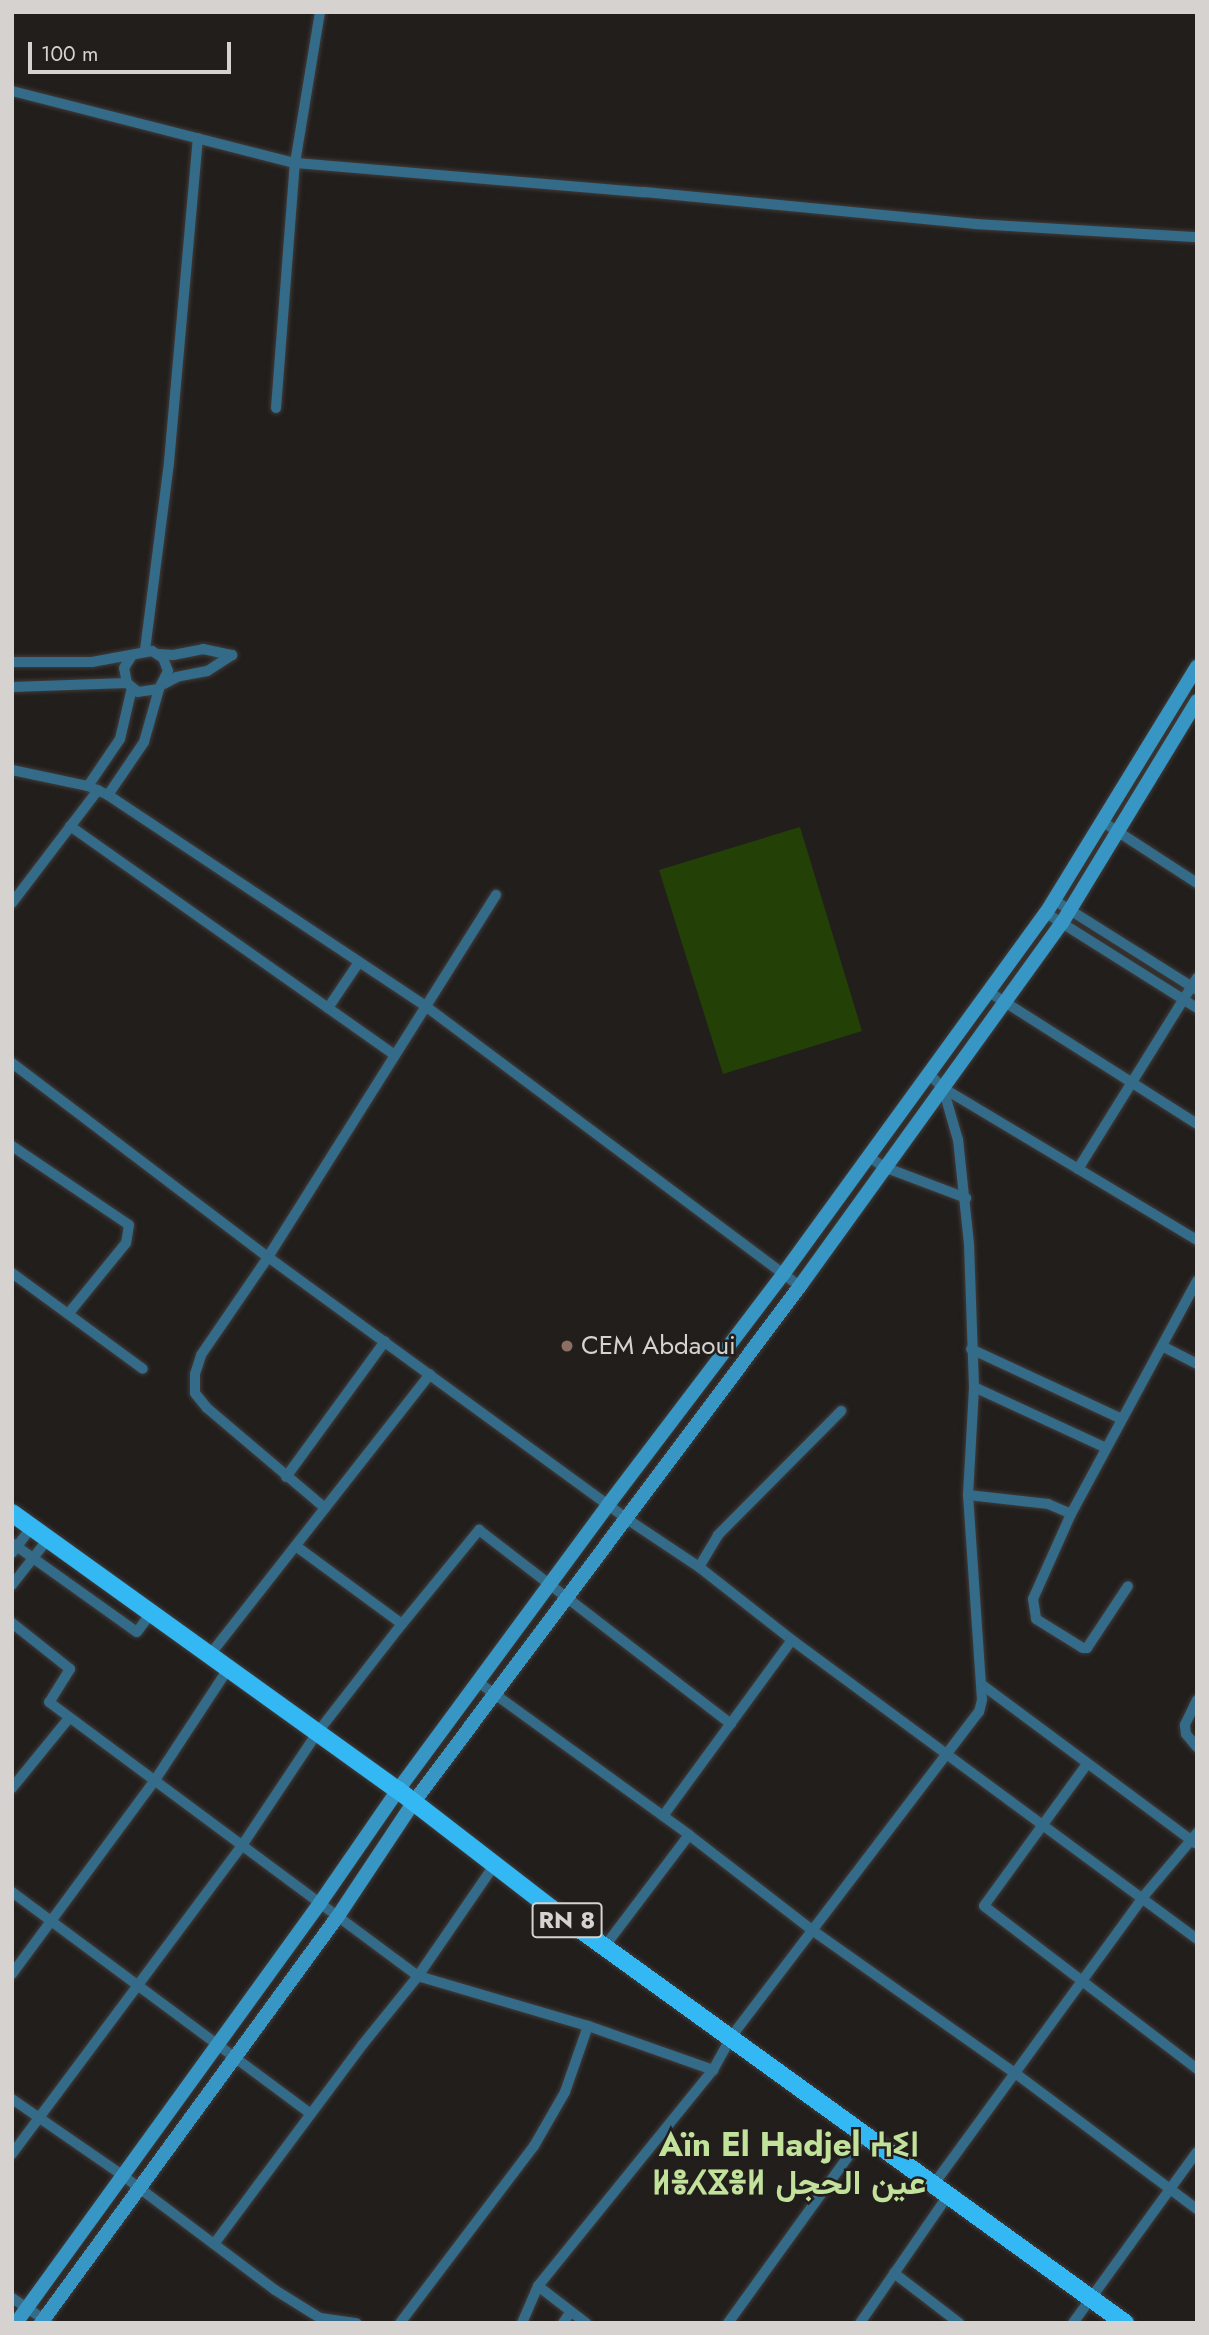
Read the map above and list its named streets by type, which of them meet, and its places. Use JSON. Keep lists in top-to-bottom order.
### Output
{
  "streets": {
    "main road": ["RN 8"]
  },
  "districts": ["Aïn El Hadjel ⵄⵉⵏ ⵍⴻⵃⴵⴻⵍ عين الحجل"],
  "places": ["CEM Abdaoui"],
  "scale_bar": "100 m"
}
